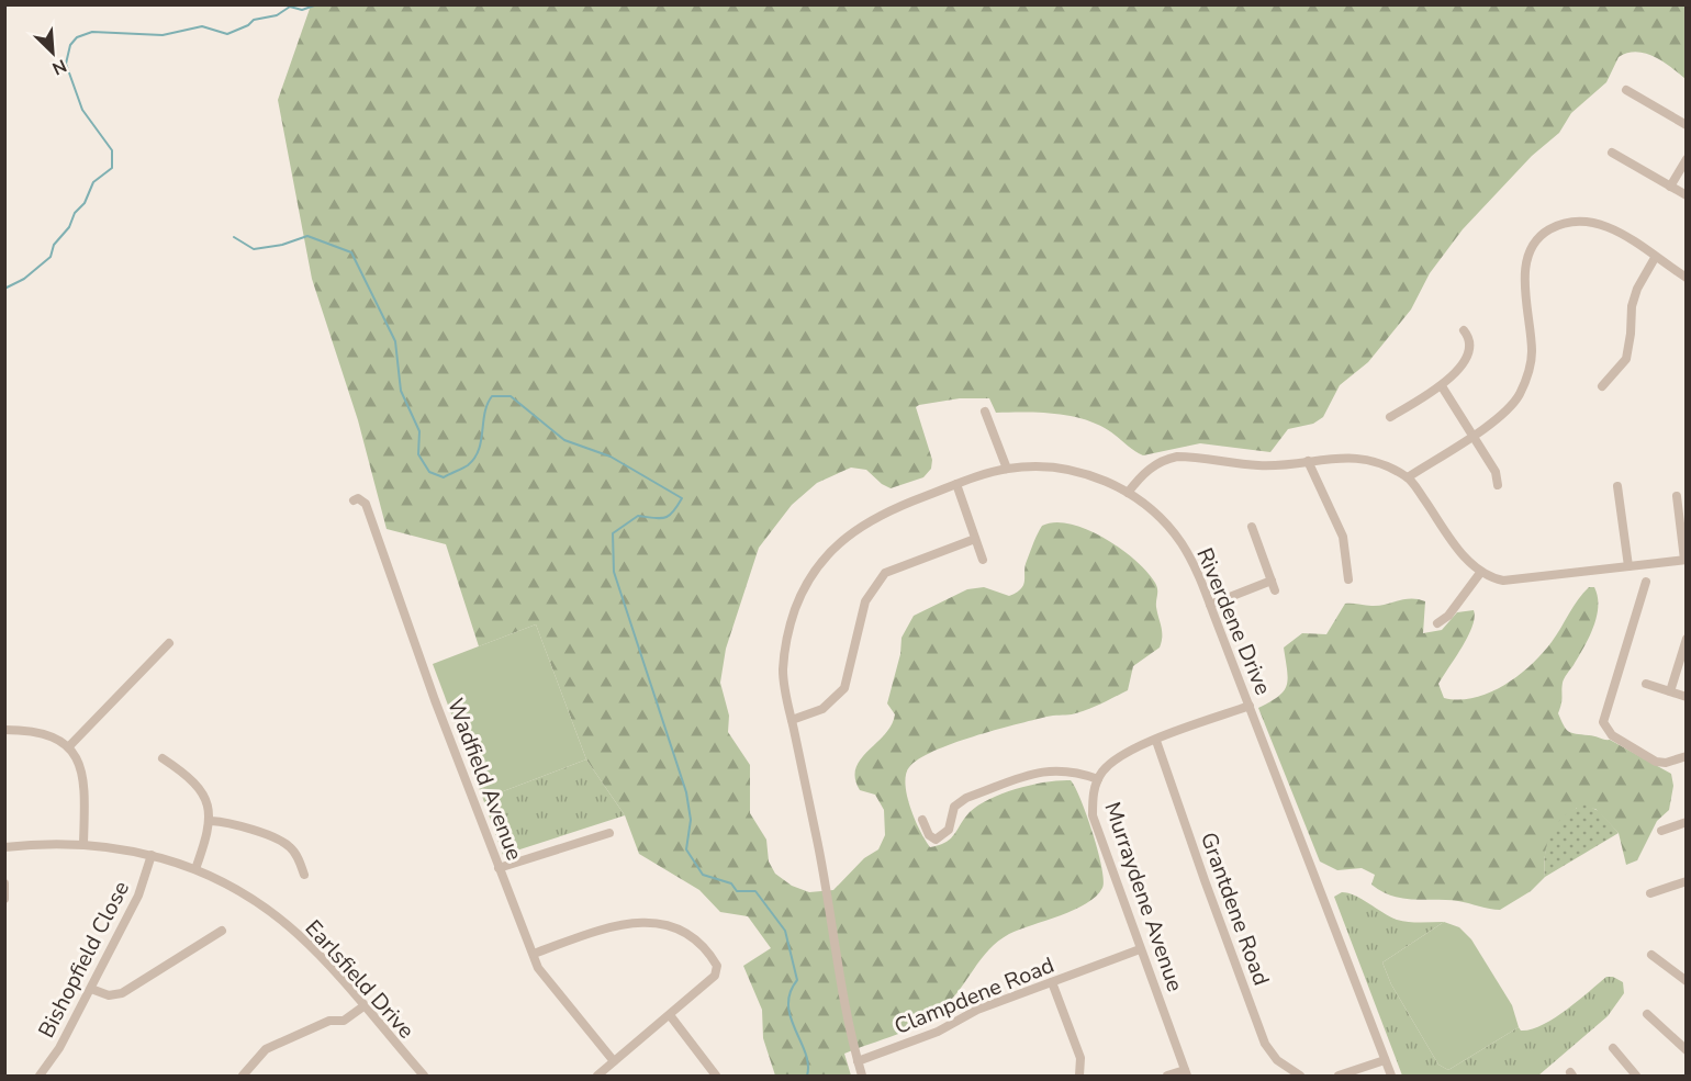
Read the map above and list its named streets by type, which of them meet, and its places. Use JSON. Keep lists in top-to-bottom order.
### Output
{
  "streets": {
    "street": [
      "Riverdene Drive",
      "Wadfield Avenue",
      "Murraydene Avenue",
      "Grantdene Road",
      "Bishopfield Close",
      "Earlsfield Drive",
      "Clampdene Road"
    ]
  },
  "crossings": [
    ["Riverdene Drive", "Murraydene Avenue"],
    ["Riverdene Drive", "Clampdene Road"],
    ["Murraydene Avenue", "Grantdene Road"],
    ["Murraydene Avenue", "Clampdene Road"],
    ["Bishopfield Close", "Earlsfield Drive"]
  ],
  "north": "bottom right"
}
